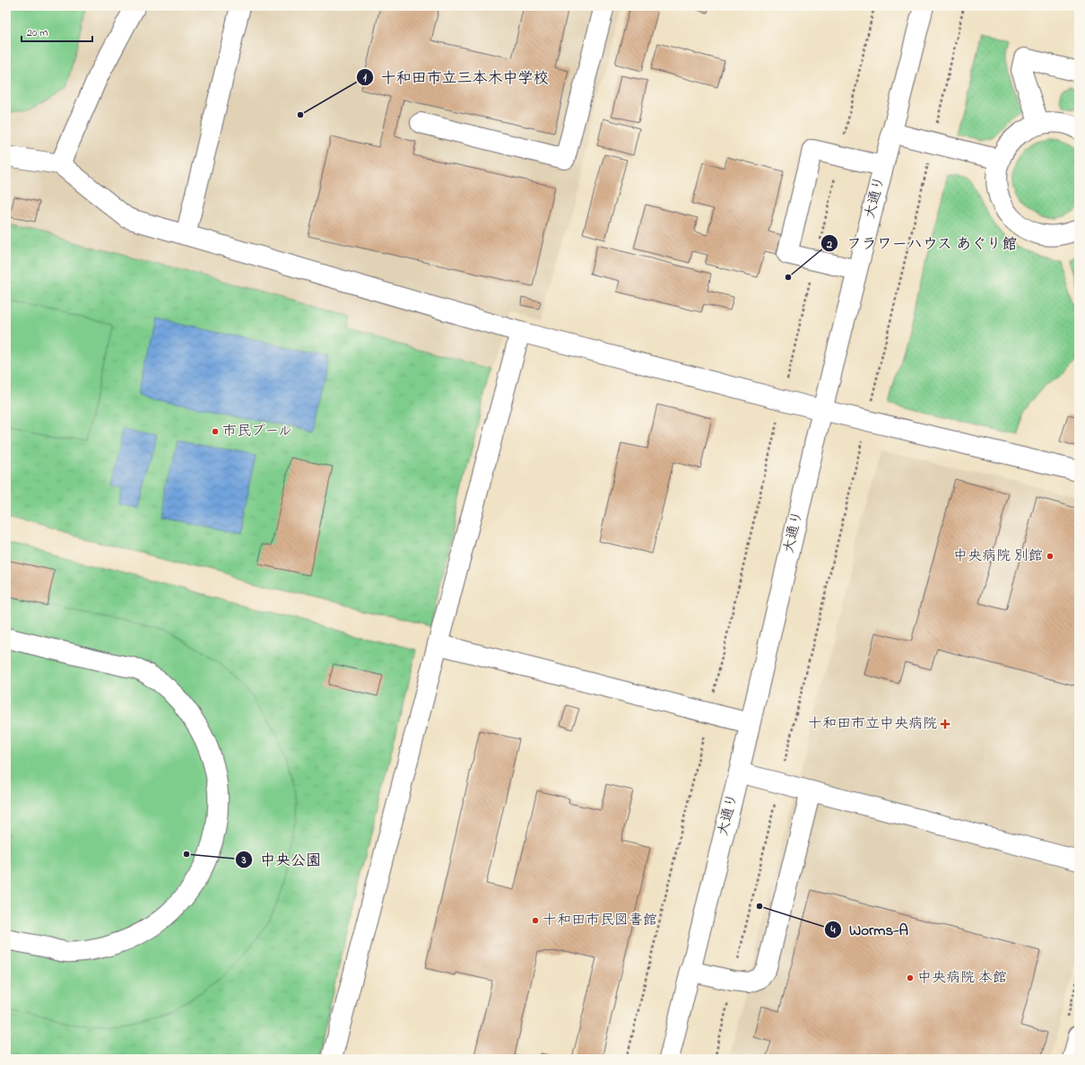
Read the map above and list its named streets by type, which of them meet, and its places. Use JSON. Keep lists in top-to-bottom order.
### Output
{
  "streets": {
    "street": ["大通り"]
  },
  "places": {
    "other": [
      "十和田市立三本木中学校",
      "フラワーハウス あぐり館",
      "市民プール",
      "中央病院 別館",
      "中央公園",
      "Worms-A",
      "十和田市民図書館",
      "中央病院 本館"
    ],
    "health": ["十和田市立中央病院"]
  },
  "scale_bar": "20 m"
}
